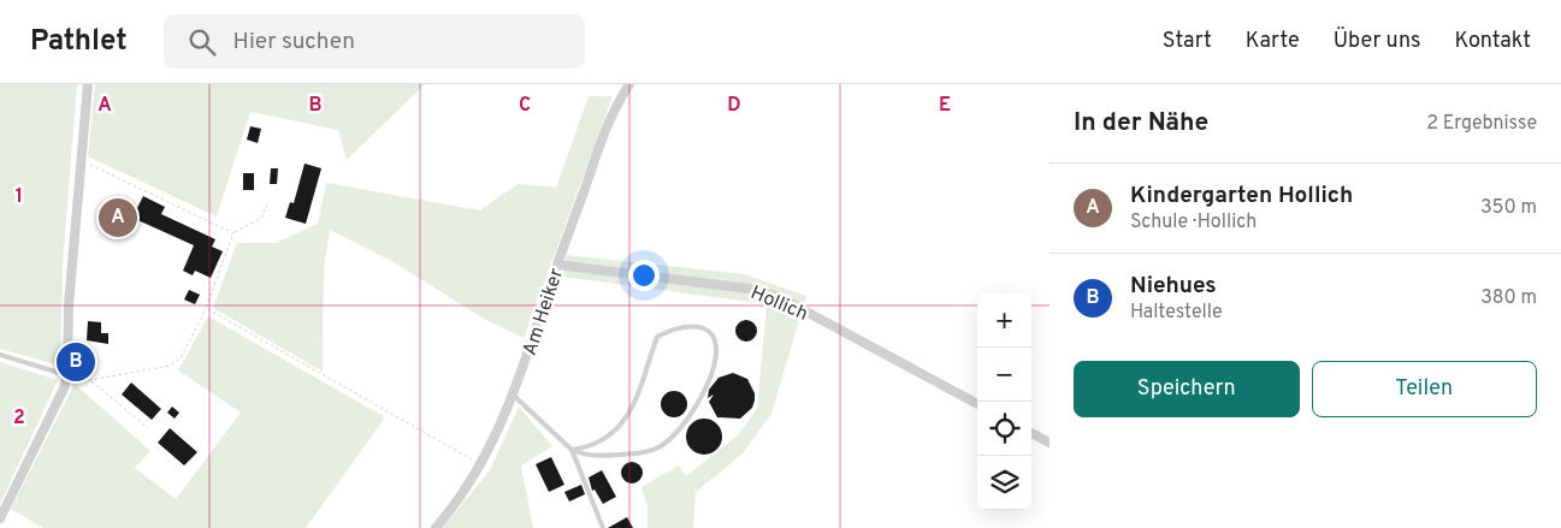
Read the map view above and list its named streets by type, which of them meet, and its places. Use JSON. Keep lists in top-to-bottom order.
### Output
{
  "streets": {
    "street": ["Hollich", "Am Heiker"]
  },
  "crossings": [
    ["Hollich", "Am Heiker"]
  ],
  "page": {
    "header": "Pathlet",
    "search": "Hier suchen",
    "nav": [
      "Start",
      "Karte",
      "Über uns",
      "Kontakt"
    ],
    "heading": ["In der Nähe", "2 Ergebnisse"],
    "list": [
      {
        "mark": "A",
        "name": "Kindergarten Hollich",
        "note": "Schule · Hollich",
        "value": "350 m"
      },
      {
        "mark": "B",
        "name": "Niehues",
        "note": "Haltestelle",
        "value": "380 m"
      }
    ],
    "pins": ["A", "B"],
    "map_buttons": ["+", "−"],
    "buttons": ["Speichern", "Teilen"]
  },
  "grid": {
    "columns": [
      "A",
      "B",
      "C",
      "D",
      "E"
    ],
    "rows": ["1", "2"]
  }
}
